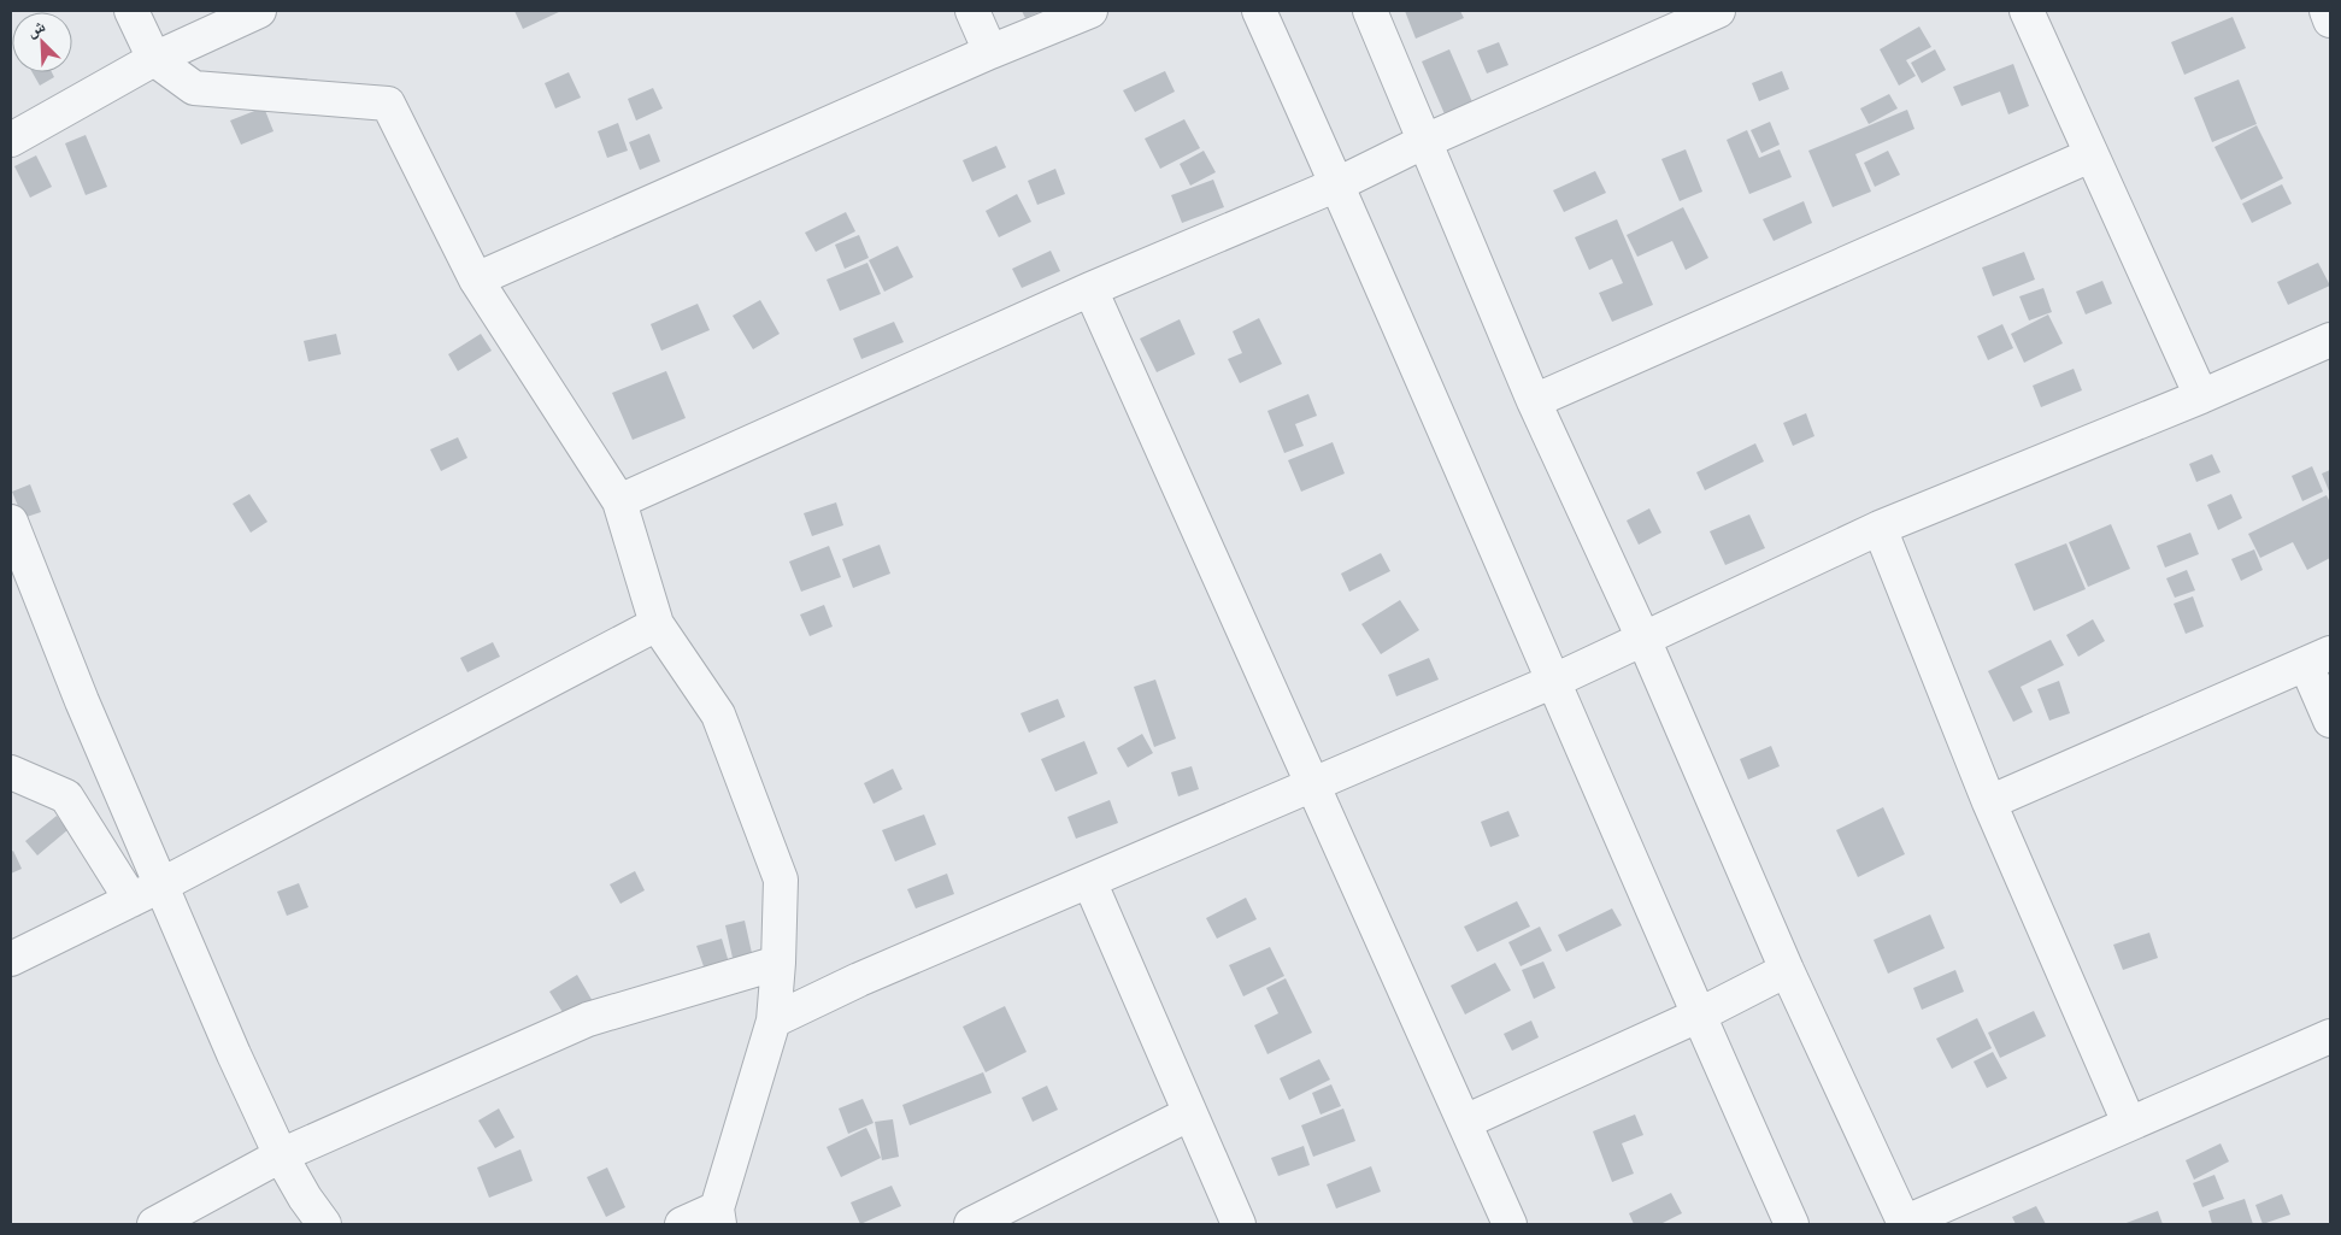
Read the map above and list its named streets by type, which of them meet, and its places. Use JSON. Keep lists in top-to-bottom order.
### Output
{
  "north": "top left"
}
